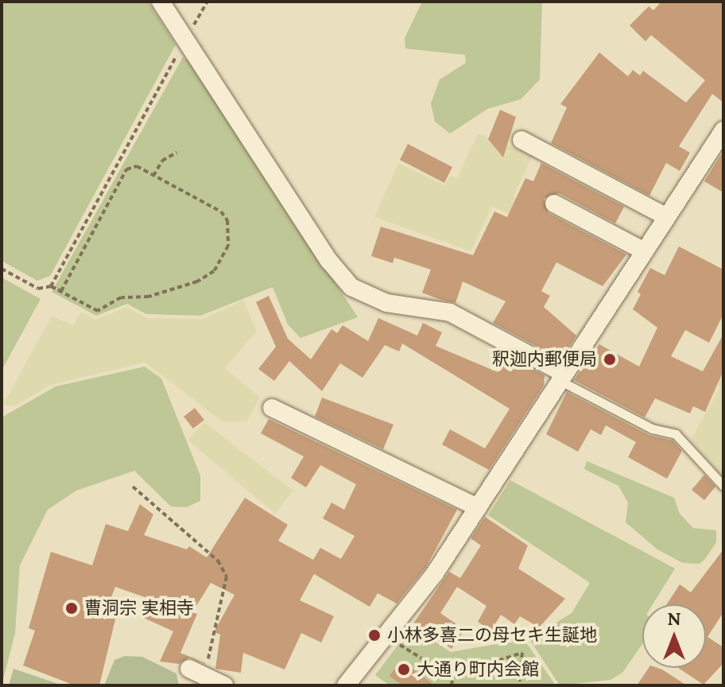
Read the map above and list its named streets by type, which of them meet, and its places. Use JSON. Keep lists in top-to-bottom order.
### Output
{
  "places": [
    "釈迦内郵便局",
    "曹洞宗 実相寺",
    "小林多喜二の母セキ生誕地",
    "大通り町内会館"
  ],
  "north": "top"
}
